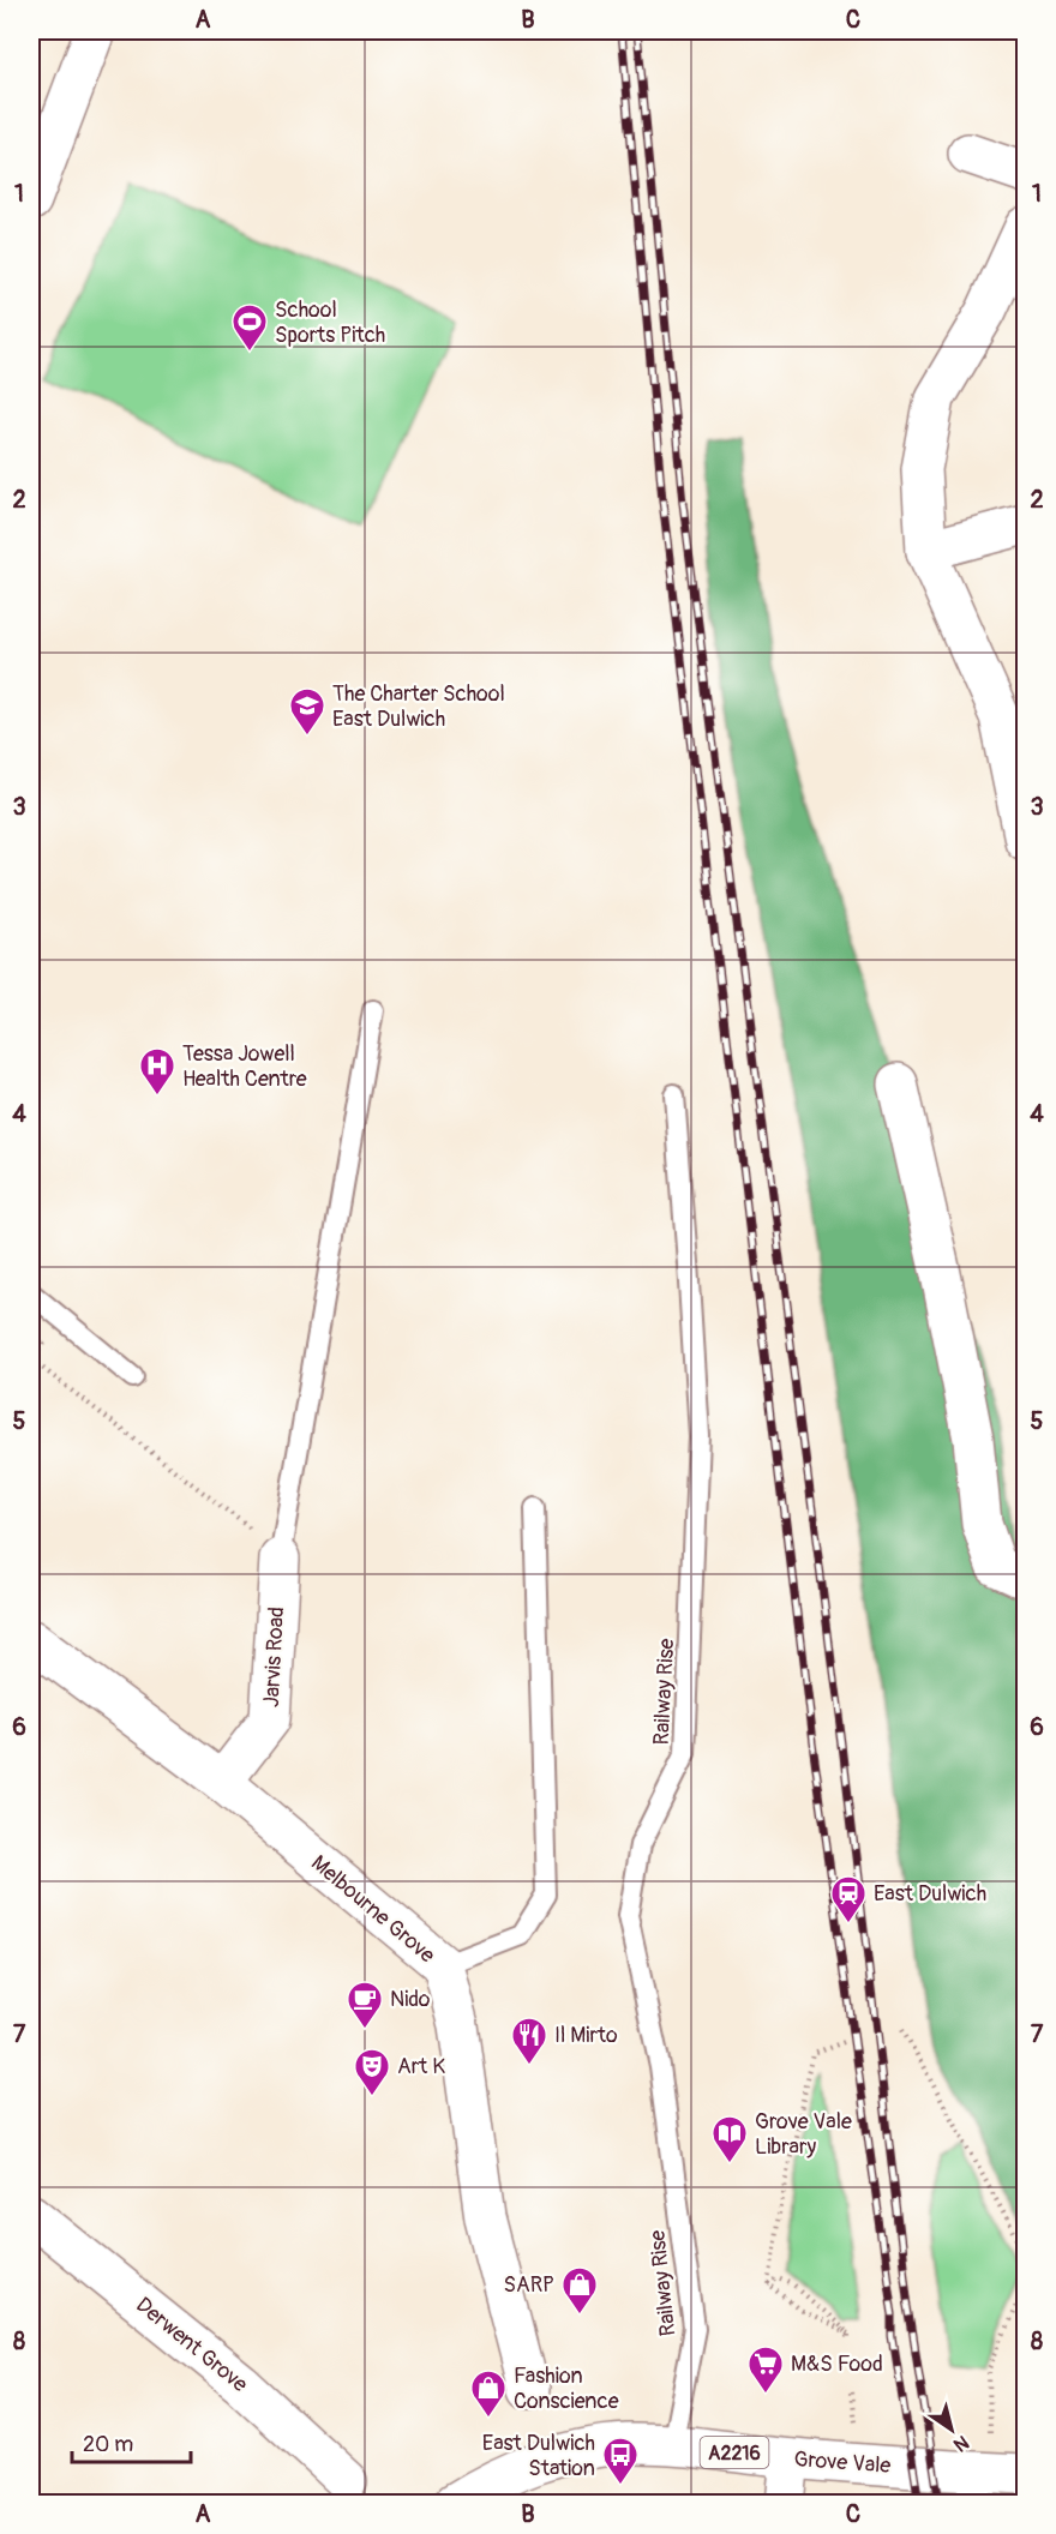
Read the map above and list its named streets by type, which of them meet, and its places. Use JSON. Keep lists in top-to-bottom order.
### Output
{
  "streets": {
    "street": [
      "Jarvis Road",
      "Melbourne Grove",
      "Derwent Grove",
      "A2216",
      "Grove Vale"
    ],
    "lane": ["Railway Rise"]
  },
  "crossings": [
    ["Jarvis Road", "Melbourne Grove"],
    ["Railway Rise", "Grove Vale"]
  ],
  "places": {
    "sports": ["School Sports Pitch"],
    "school or university": ["The Charter School East Dulwich"],
    "hospital": ["Tessa Jowell Health Centre"],
    "station": ["East Dulwich"],
    "cafe": ["Nido"],
    "restaurant": ["Il Mirto"],
    "theatre": ["Art K"],
    "library": ["Grove Vale Library"],
    "shop": ["SARP", "Fashion Conscience"],
    "supermarket": ["M&S Food"],
    "bus stop": ["East Dulwich Station"]
  },
  "scale_bar": "20 m",
  "north": "bottom right",
  "grid": {
    "columns": ["A", "B", "C"],
    "rows": [
      "1",
      "2",
      "3",
      "4",
      "5",
      "6",
      "7",
      "8"
    ]
  }
}
